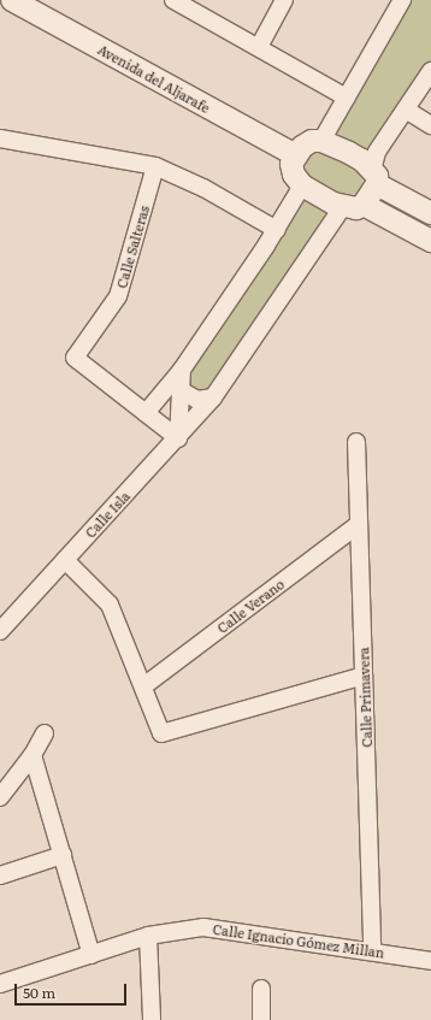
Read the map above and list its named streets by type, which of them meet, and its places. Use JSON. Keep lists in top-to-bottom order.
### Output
{
  "streets": {
    "street": [
      "Avenida del Aljarafe",
      "Calle Salteras",
      "Calle Isla",
      "Calle Verano",
      "Calle Primavera",
      "Calle Ignacio Gómez Millan"
    ]
  },
  "crossings": [
    ["Avenida del Aljarafe", "Calle Isla"],
    ["Calle Salteras", "Calle Isla"],
    ["Calle Verano", "Calle Primavera"],
    ["Calle Primavera", "Calle Ignacio Gómez Millan"]
  ],
  "scale_bar": "50 m"
}
